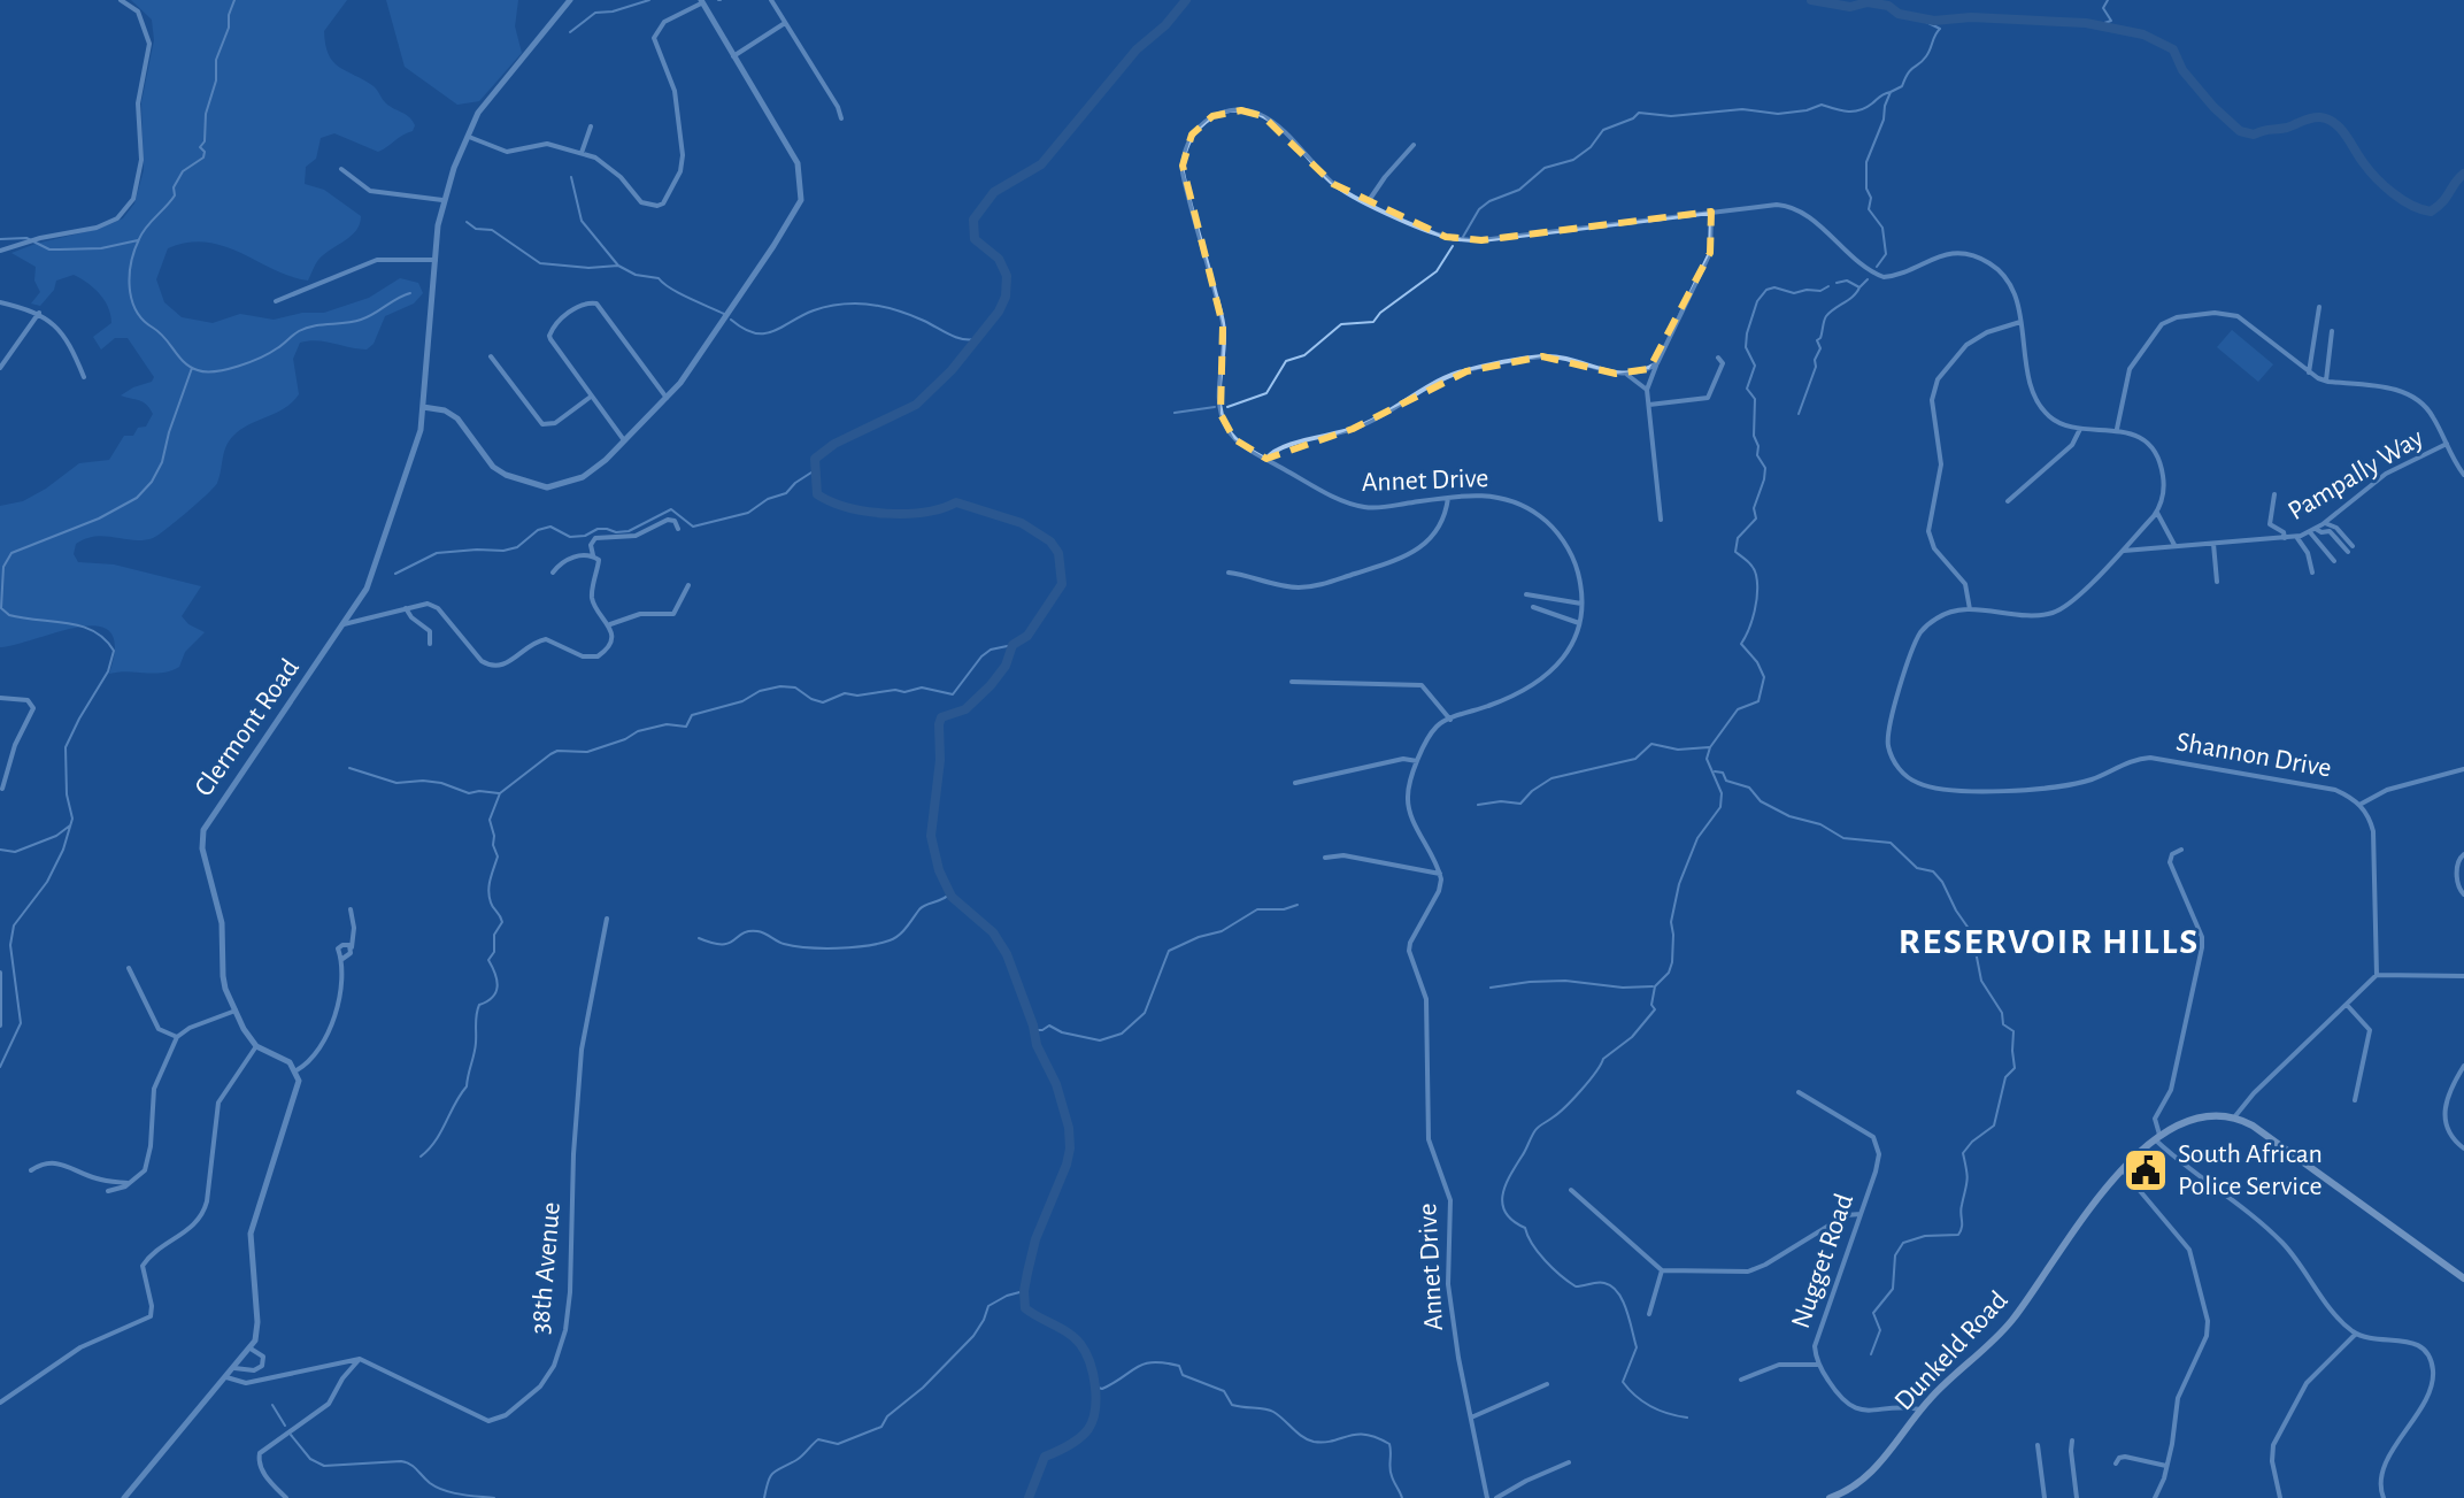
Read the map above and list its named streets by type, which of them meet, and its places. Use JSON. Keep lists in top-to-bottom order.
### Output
{
  "streets": {
    "main road": ["Dunkeld Road"],
    "street": [
      "Pampally Way",
      "Annet Drive",
      "Clermont Road",
      "Shannon Drive",
      "Nugget Road",
      "38th Avenue"
    ]
  },
  "crossings": [
    ["Pampally Way", "Shannon Drive"],
    ["Nugget Road", "Dunkeld Road"]
  ],
  "districts": ["RESERVOIR HILLS"],
  "places": {
    "public building": ["South African Police Service"]
  }
}
